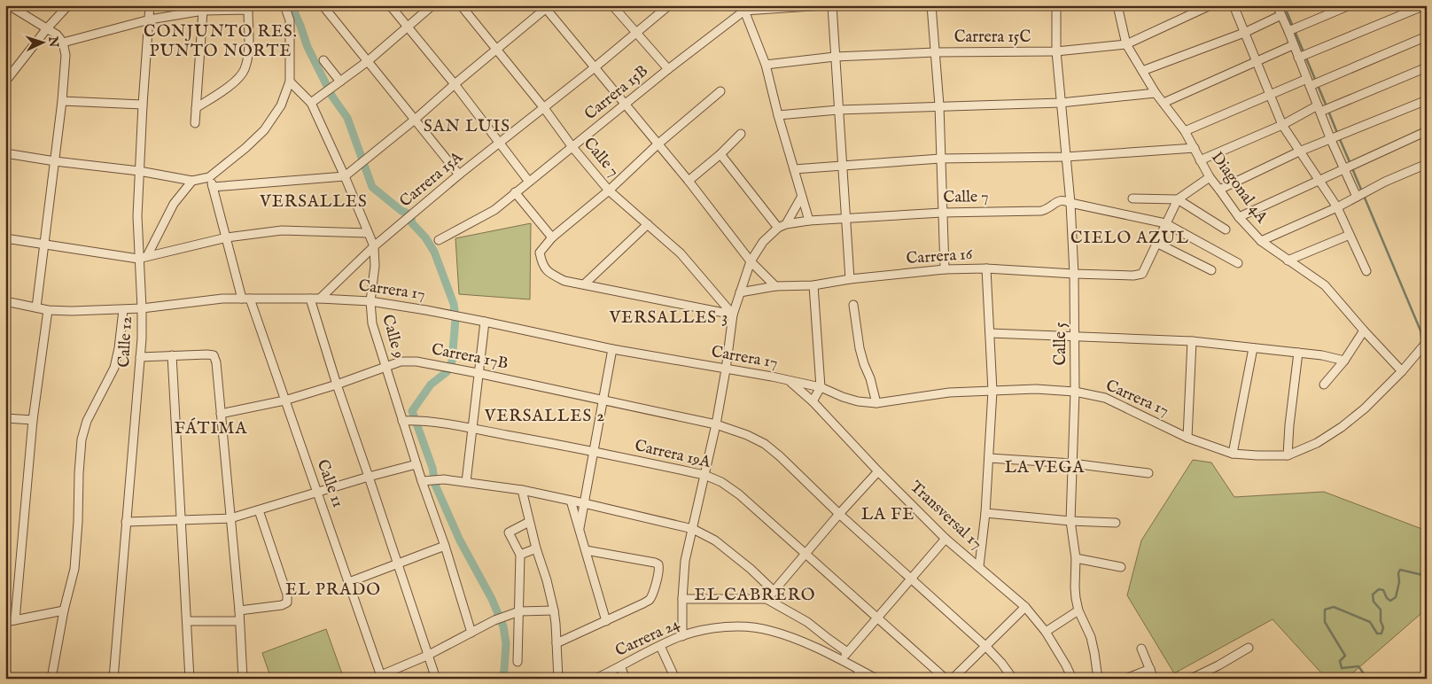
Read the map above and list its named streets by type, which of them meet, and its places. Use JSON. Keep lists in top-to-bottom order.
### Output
{
  "streets": {
    "street": [
      "Carrera 15C",
      "Carrera 15B",
      "Calle 7",
      "Carrera 15A",
      "Diagonal 4A",
      "Carrera 16",
      "Carrera 17",
      "Calle 9",
      "Calle 12",
      "Calle 5",
      "Carrera 17B",
      "Carrera 19A",
      "Calle 11",
      "Transversal 17",
      "Carrera 24"
    ]
  },
  "crossings": [
    ["Carrera 15C", "Diagonal 4A"],
    ["Carrera 15C", "Calle 5"],
    ["Carrera 15B", "Calle 7"],
    ["Calle 7", "Carrera 15A"],
    ["Calle 7", "Carrera 16"],
    ["Calle 7", "Carrera 17"],
    ["Calle 7", "Calle 5"],
    ["Calle 7", "Carrera 17B"],
    ["Calle 7", "Carrera 19A"],
    ["Calle 7", "Carrera 24"],
    ["Carrera 15A", "Carrera 17"],
    ["Carrera 15A", "Calle 9"],
    ["Diagonal 4A", "Carrera 17"],
    ["Carrera 16", "Calle 5"],
    ["Carrera 17", "Calle 9"],
    ["Carrera 17", "Calle 12"],
    ["Carrera 17", "Calle 5"],
    ["Carrera 17", "Calle 11"],
    ["Carrera 17", "Transversal 17"],
    ["Calle 9", "Carrera 17B"],
    ["Calle 9", "Carrera 19A"],
    ["Carrera 17B", "Calle 11"]
  ],
  "districts": [
    "CONJUNTO RES. PUNTO NORTE",
    "SAN LUIS",
    "VERSALLES",
    "CIELO AZUL",
    "VERSALLES 3",
    "VERSALLES 2",
    "FÁTIMA",
    "LA VEGA",
    "LA FE",
    "EL PRADO",
    "EL CABRERO"
  ],
  "north": "right"
}
